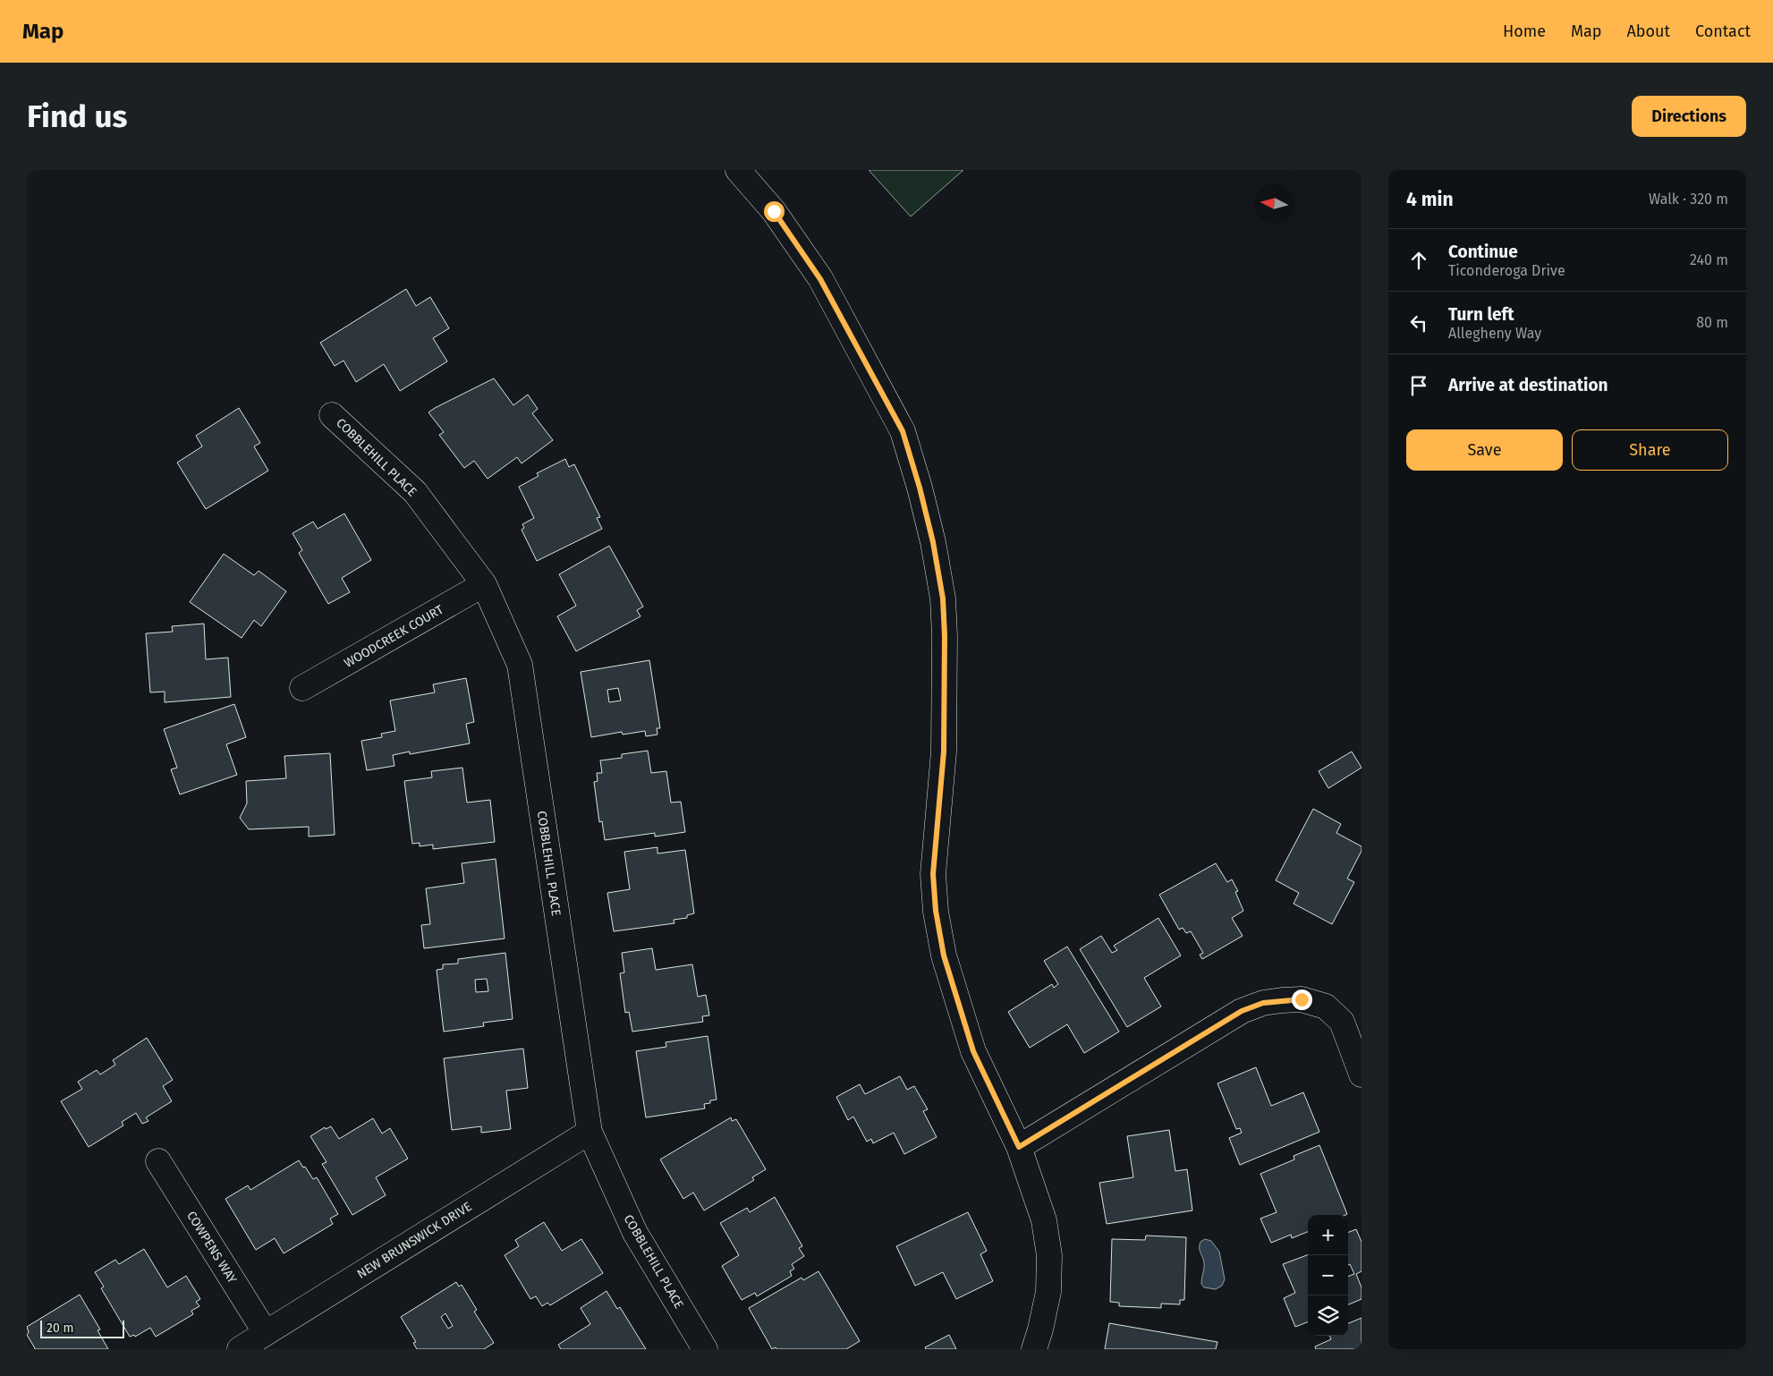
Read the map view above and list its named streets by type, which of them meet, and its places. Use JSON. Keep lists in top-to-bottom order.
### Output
{
  "streets": {
    "street": [
      "COBBLEHILL PLACE",
      "WOODCREEK COURT",
      "NEW BRUNSWICK DRIVE",
      "COWPENS WAY"
    ]
  },
  "crossings": [
    ["COBBLEHILL PLACE", "WOODCREEK COURT"],
    ["COBBLEHILL PLACE", "NEW BRUNSWICK DRIVE"],
    ["NEW BRUNSWICK DRIVE", "COWPENS WAY"]
  ],
  "scale_bar": "20 m",
  "north": "left",
  "page": {
    "header": "Map",
    "nav": [
      "Home",
      "Map",
      "About",
      "Contact"
    ],
    "buttons": [
      "Directions",
      ["Save", "Share"]
    ],
    "title": "Find us",
    "heading": ["4 min", "Walk · 320 m"],
    "list": [
      ["Continue", "Ticonderoga Drive", "240 m"],
      ["Turn left", "Allegheny Way", "80 m"],
      "Arrive at destination"
    ],
    "map_buttons": ["+", "−"],
    "scale": "20 m"
  }
}
